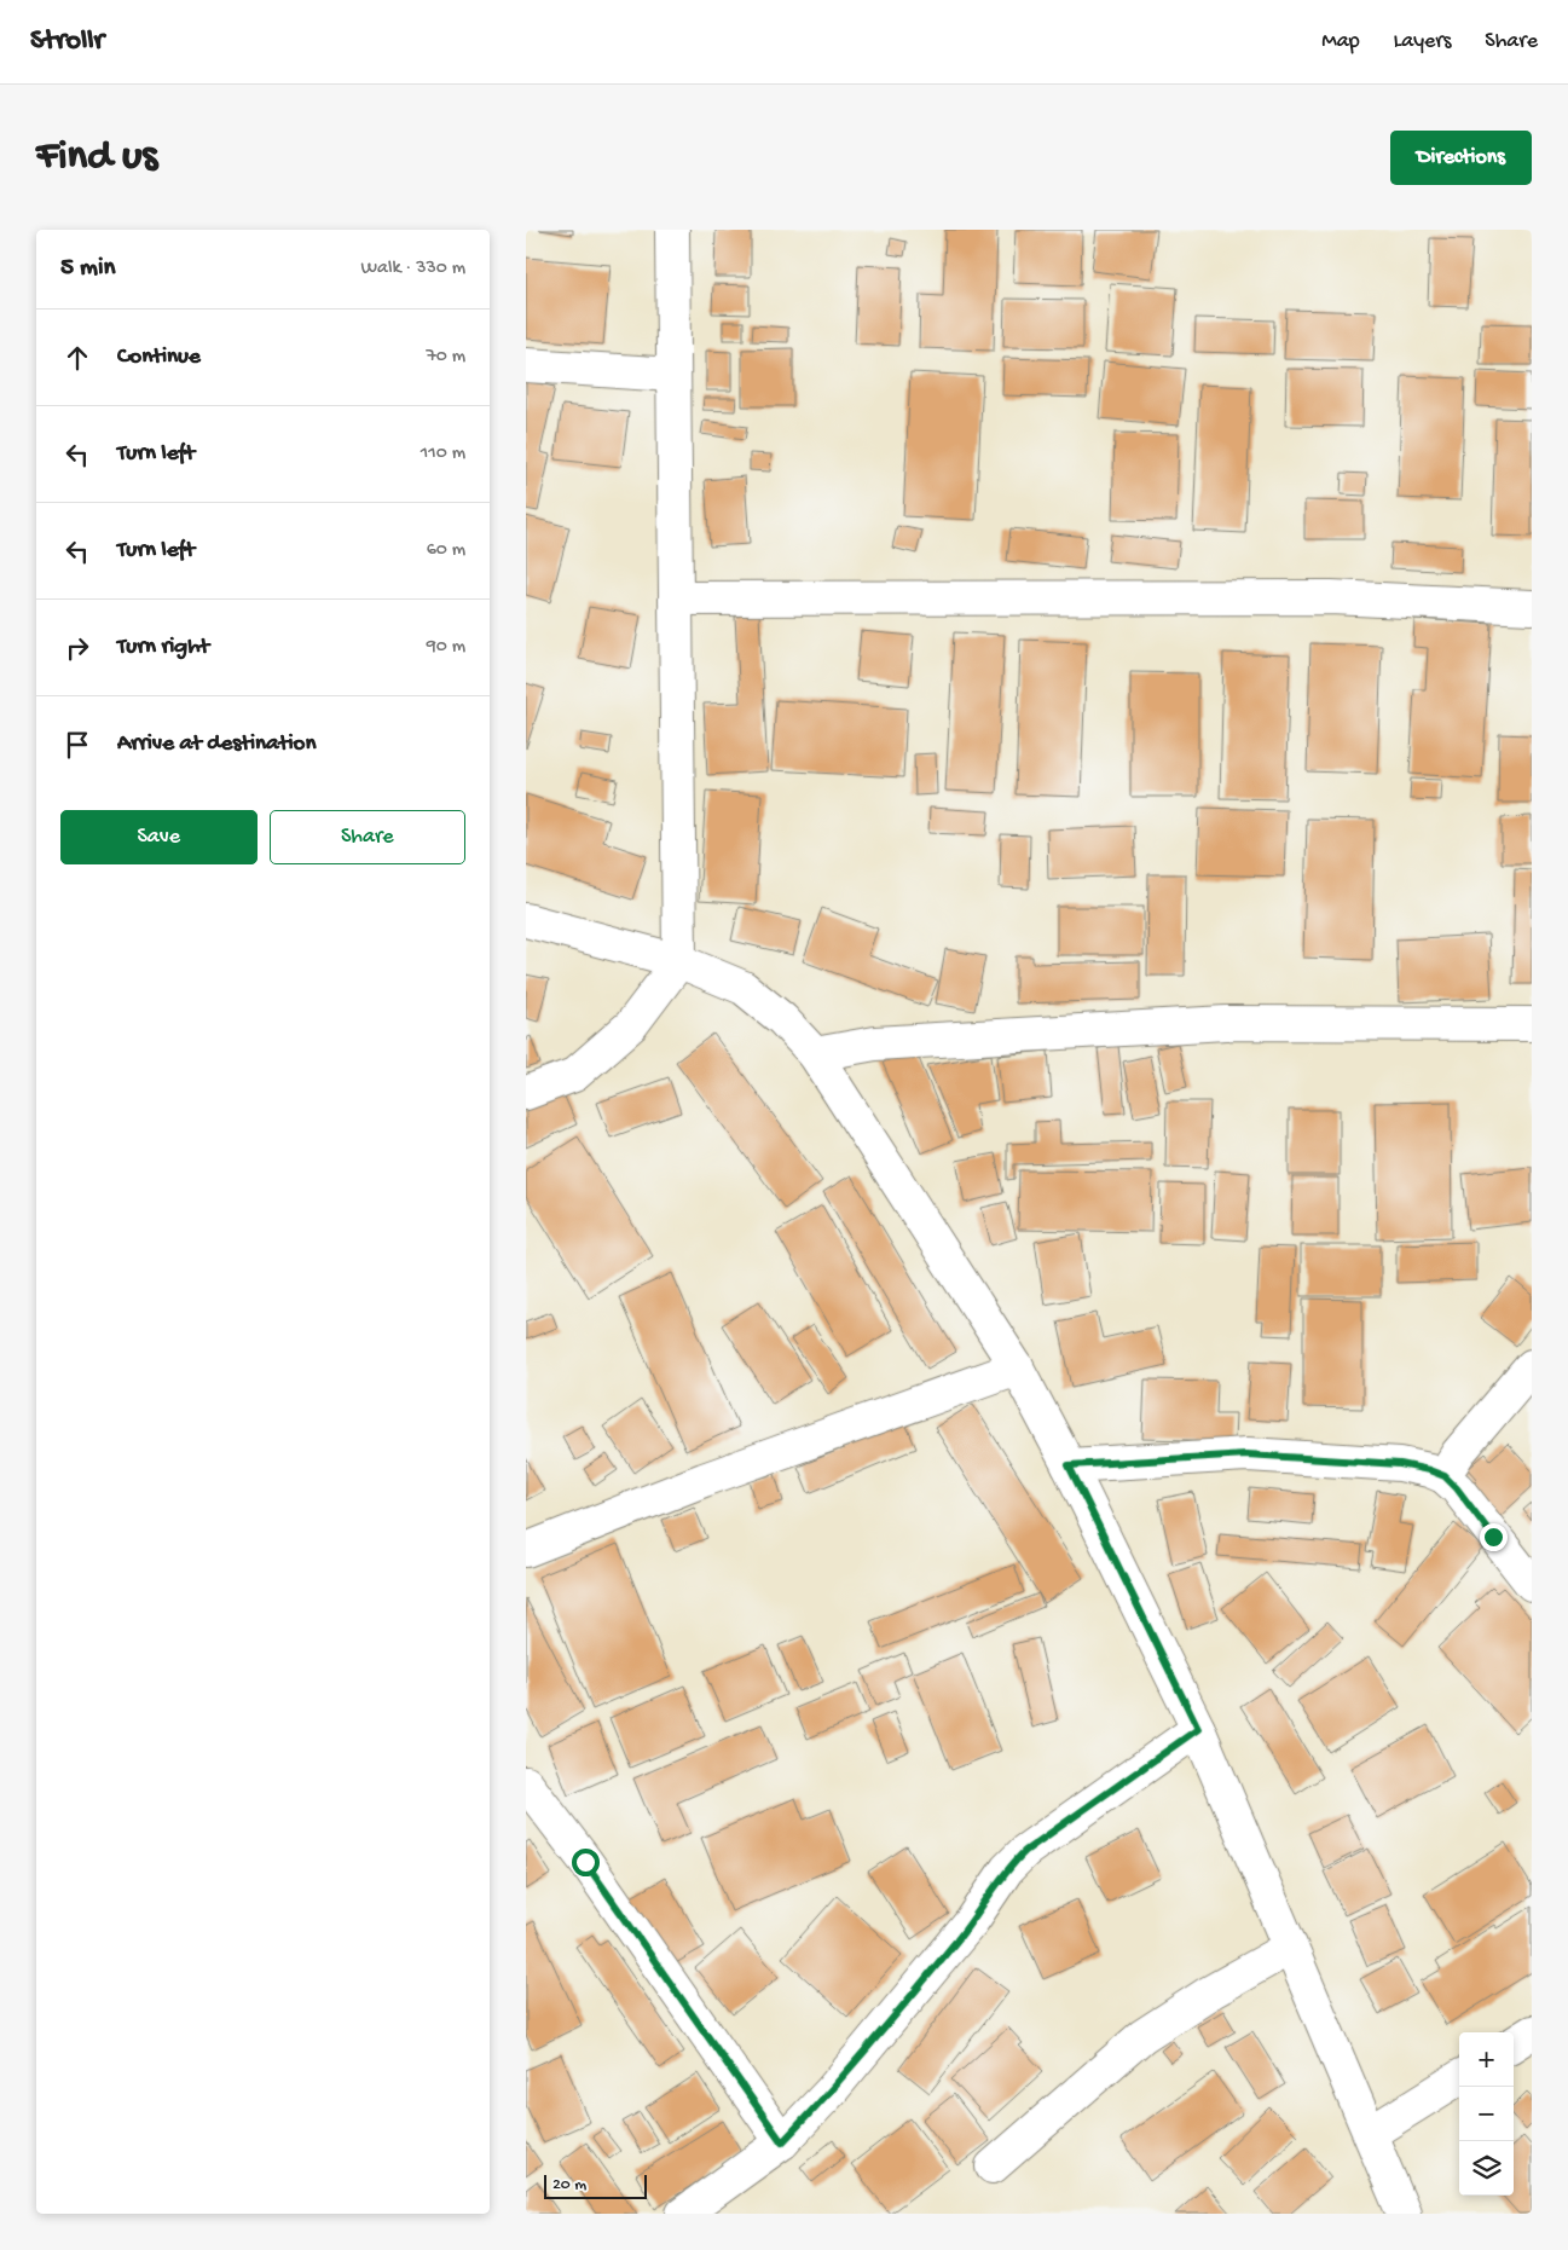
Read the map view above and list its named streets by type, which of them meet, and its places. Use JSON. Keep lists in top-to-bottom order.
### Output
{
  "scale_bar": "20 m",
  "page": {
    "header": "Strollr",
    "nav": ["Map", "Layers", "Share"],
    "buttons": [
      "Directions",
      ["Save", "Share"]
    ],
    "title": "Find us",
    "heading": ["5 min", "Walk · 330 m"],
    "list": [
      ["Continue", "70 m"],
      ["Turn left", "110 m"],
      ["Turn left", "60 m"],
      ["Turn right", "90 m"],
      "Arrive at destination"
    ],
    "map_buttons": ["+", "−"],
    "scale": "20 m"
  }
}
